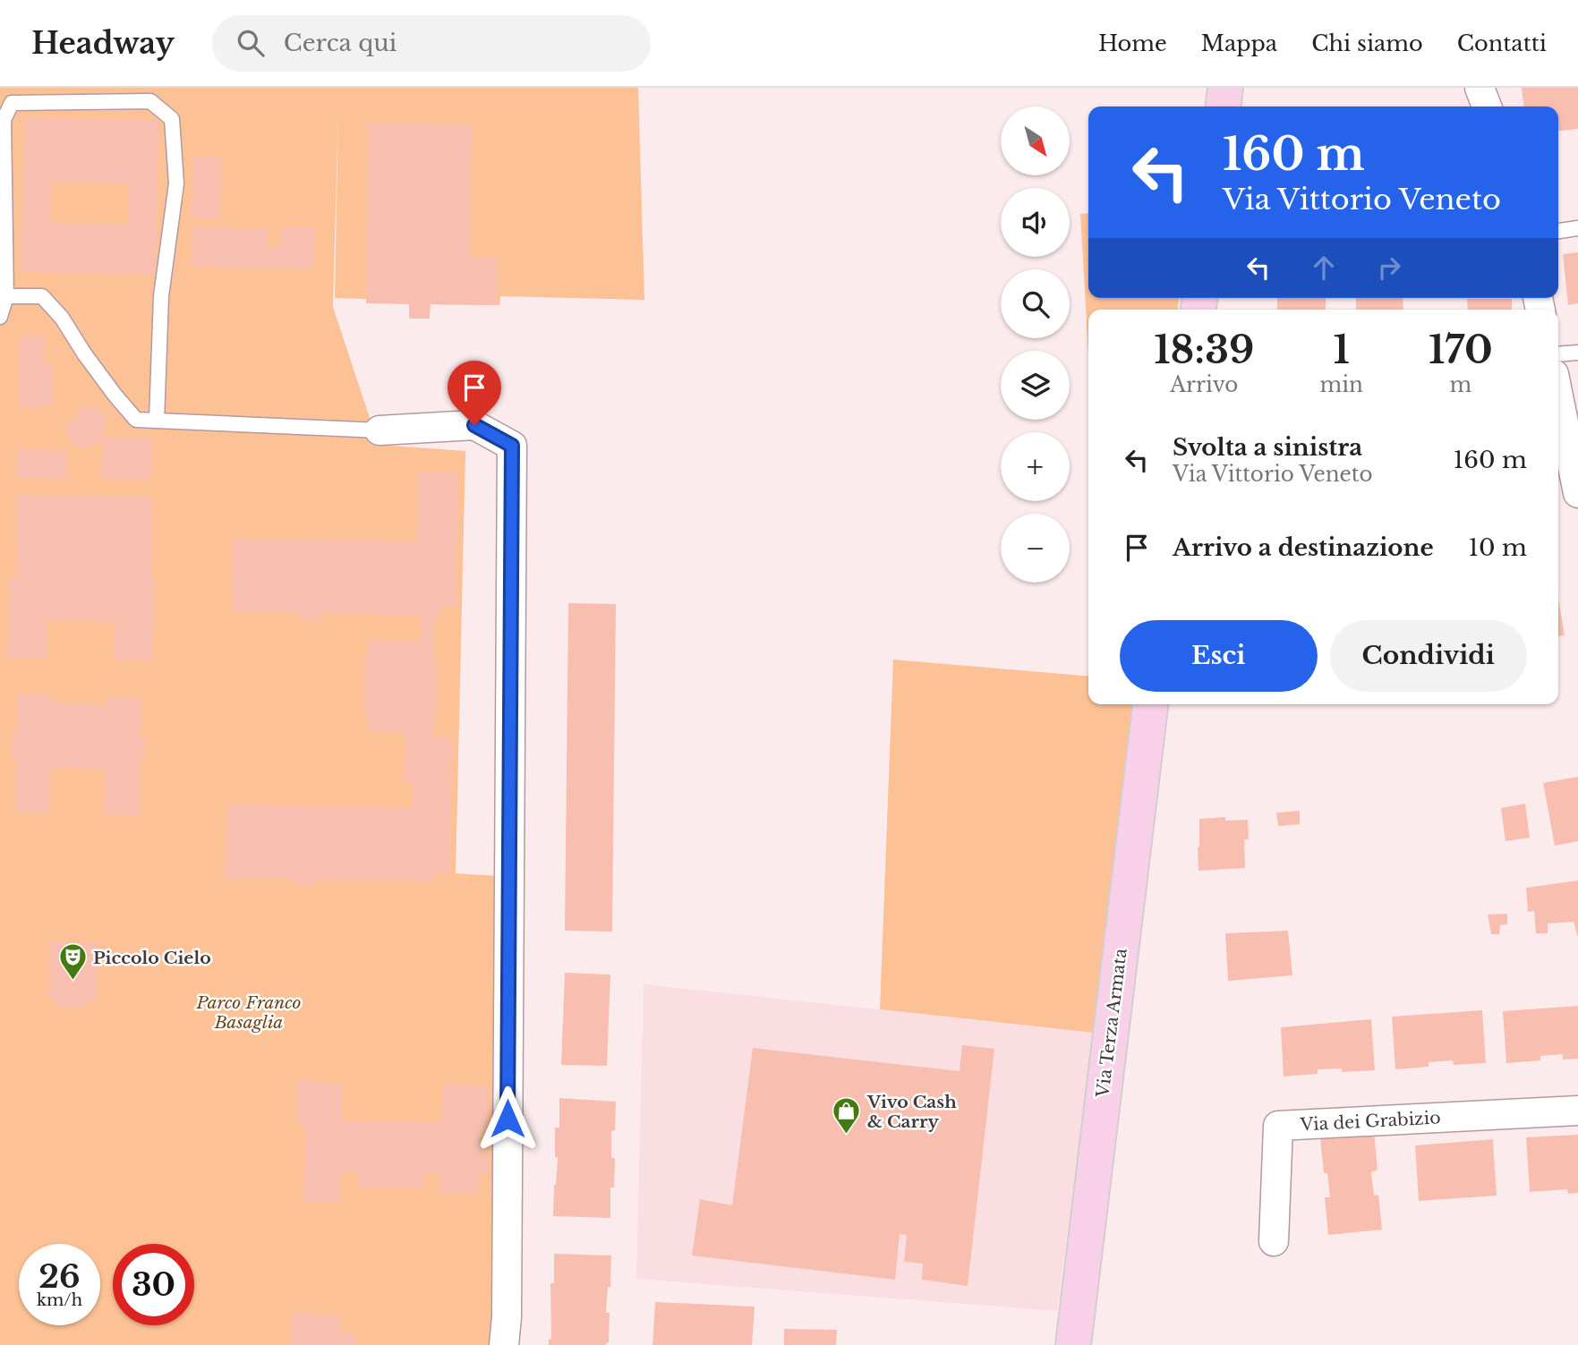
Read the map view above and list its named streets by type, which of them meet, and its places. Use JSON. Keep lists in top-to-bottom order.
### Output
{
  "streets": {
    "main road": ["Via Terza Armata"],
    "street": ["Via dei Grabizio"]
  },
  "parks": ["Parco Franco Basaglia"],
  "places": {
    "theatre": ["Piccolo Cielo"],
    "shop": ["Vivo Cash & Carry"]
  },
  "north": "bottom right",
  "page": {
    "header": "Headway",
    "search": "Cerca qui",
    "nav": [
      "Home",
      "Mappa",
      "Chi siamo",
      "Contatti"
    ],
    "map_buttons": ["+", "−"],
    "turn": ["160 m", "Via Vittorio Veneto"],
    "eta": [
      "18:39",
      "Arrivo",
      "1",
      "min",
      "170",
      "m"
    ],
    "list": [
      {
        "name": "Svolta a sinistra",
        "note": "Via Vittorio Veneto",
        "value": "160 m"
      },
      {
        "name": "Arrivo a destinazione",
        "value": "10 m"
      }
    ],
    "buttons": ["Esci", "Condividi"],
    "speed": "26 km/h",
    "limit": "30"
  }
}
